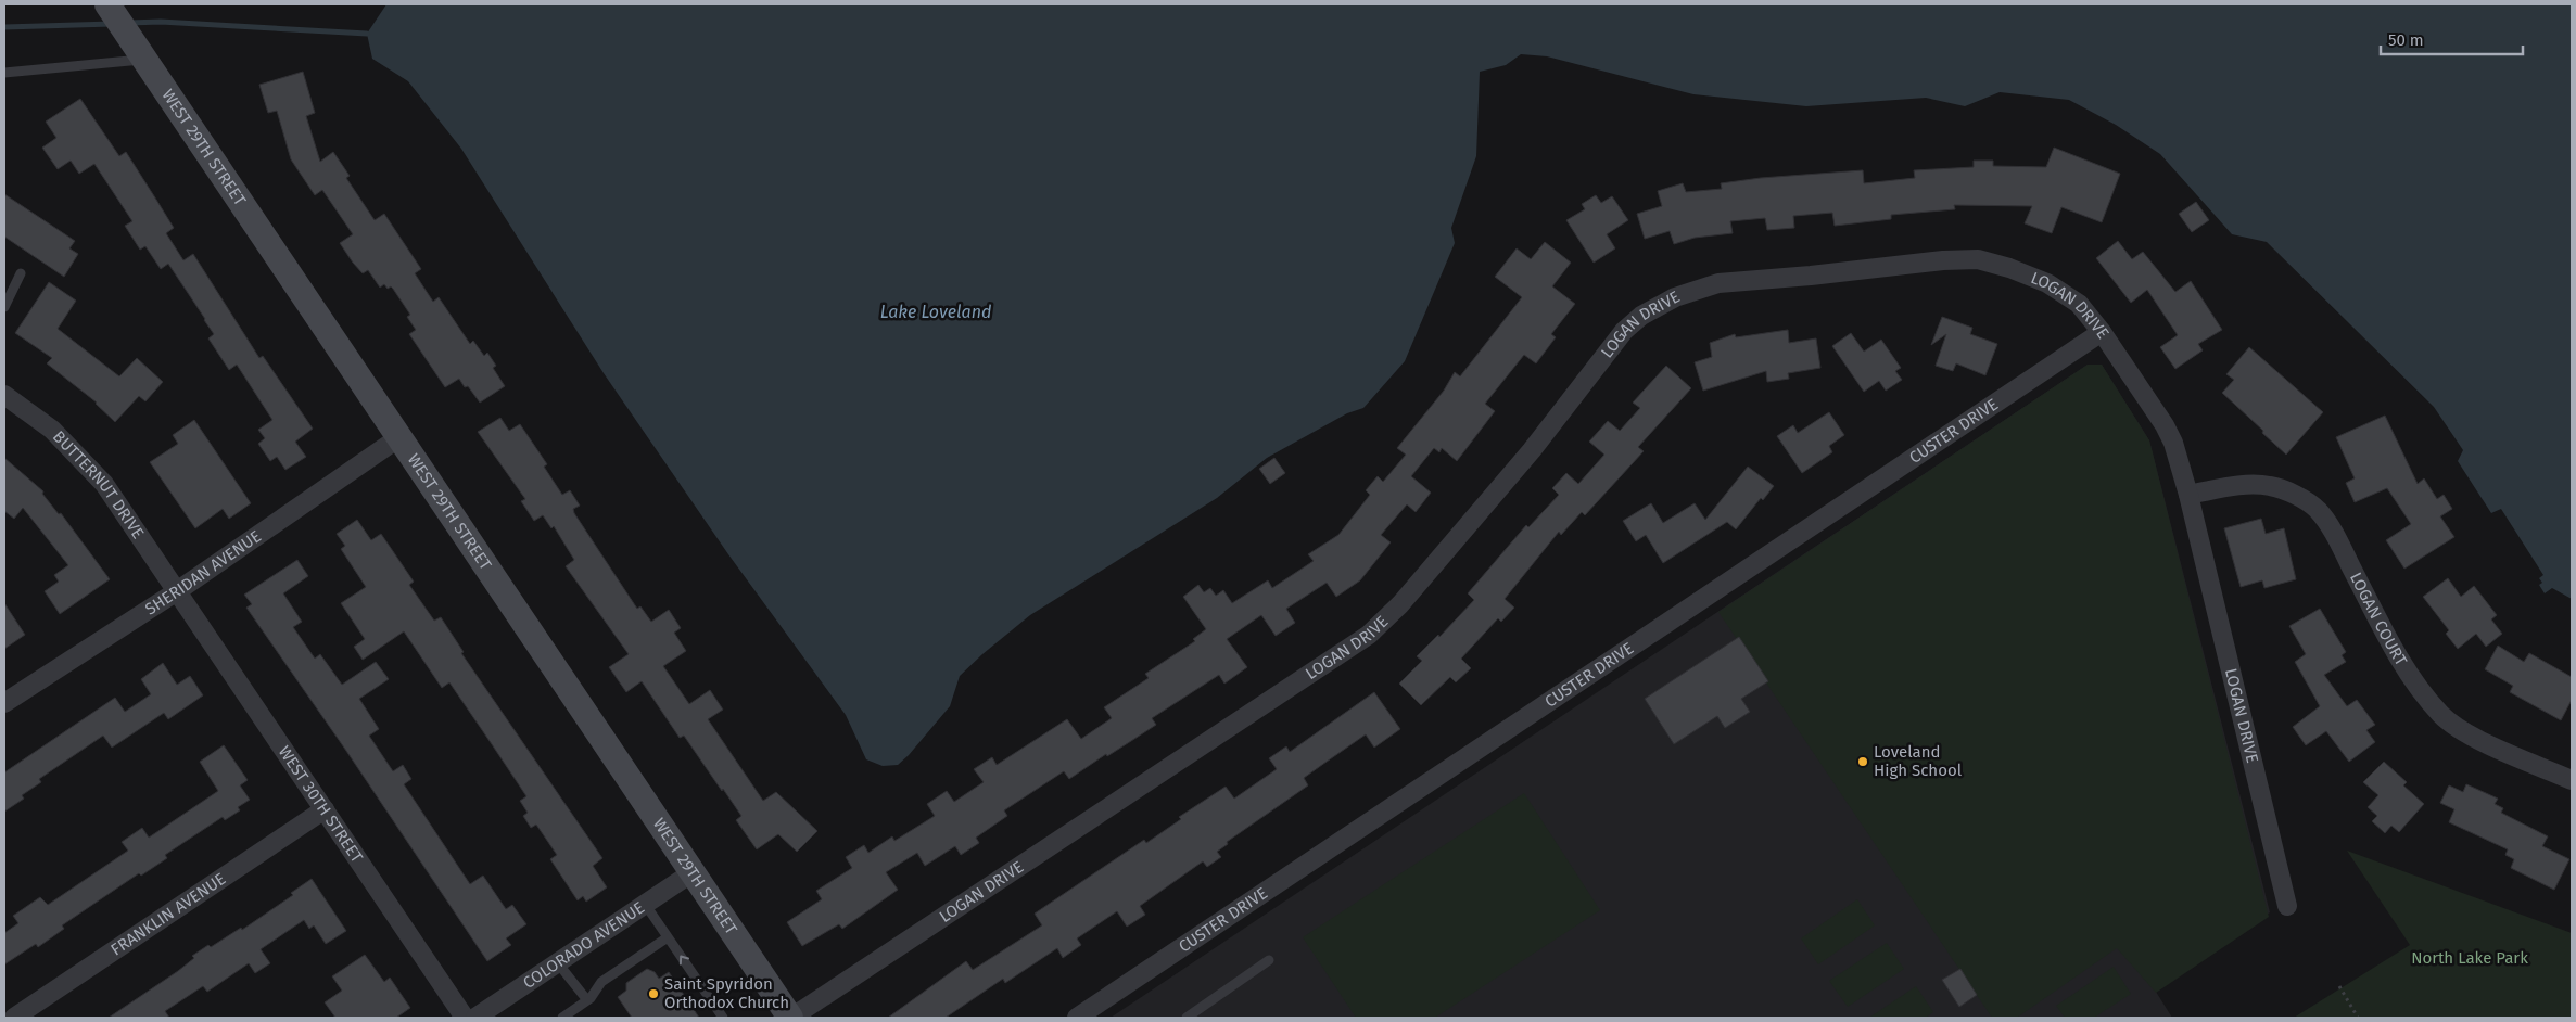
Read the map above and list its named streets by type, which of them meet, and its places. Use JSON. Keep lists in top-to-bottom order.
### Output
{
  "streets": {
    "main road": ["WEST 29TH STREET"],
    "street": [
      "LOGAN DRIVE",
      "CUSTER DRIVE",
      "BUTTERNUT DRIVE",
      "SHERIDAN AVENUE",
      "LOGAN COURT",
      "WEST 30TH STREET",
      "FRANKLIN AVENUE",
      "COLORADO AVENUE"
    ]
  },
  "crossings": [
    ["WEST 29TH STREET", "LOGAN DRIVE"],
    ["WEST 29TH STREET", "SHERIDAN AVENUE"],
    ["WEST 29TH STREET", "COLORADO AVENUE"],
    ["LOGAN DRIVE", "CUSTER DRIVE"],
    ["LOGAN DRIVE", "LOGAN COURT"],
    ["BUTTERNUT DRIVE", "SHERIDAN AVENUE"],
    ["BUTTERNUT DRIVE", "WEST 30TH STREET"],
    ["SHERIDAN AVENUE", "WEST 30TH STREET"],
    ["WEST 30TH STREET", "FRANKLIN AVENUE"]
  ],
  "water": ["Lake Loveland"],
  "parks": ["North Lake Park"],
  "places": ["Loveland High School", "Saint Spyridon Orthodox Church"],
  "scale_bar": "50 m"
}
